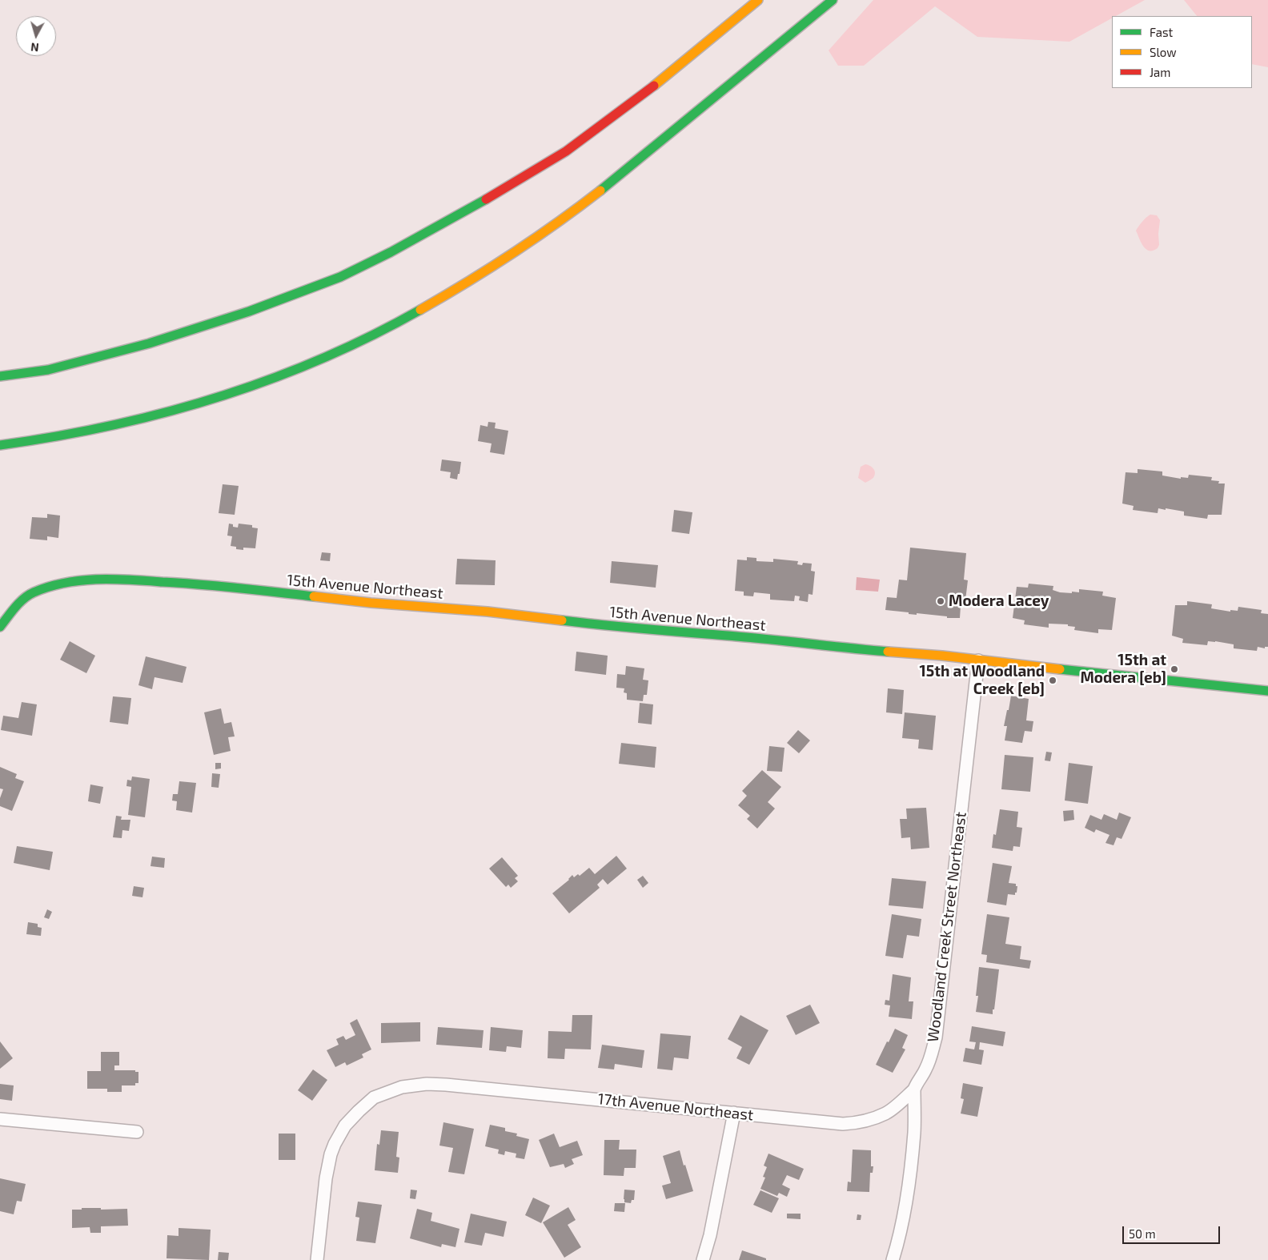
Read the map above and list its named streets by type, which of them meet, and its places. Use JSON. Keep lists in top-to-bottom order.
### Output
{
  "streets": {
    "main road": ["15th Avenue Northeast"],
    "street": ["Woodland Creek Street Northeast", "17th Avenue Northeast"]
  },
  "crossings": [
    ["15th Avenue Northeast", "Woodland Creek Street Northeast"],
    ["Woodland Creek Street Northeast", "17th Avenue Northeast"]
  ],
  "places": ["Modera Lacey", "15th at Modera [eb]", "15th at Woodland Creek [eb]"],
  "legend": ["Fast", "Slow", "Jam"],
  "scale_bar": "50 m",
  "north": "bottom"
}
